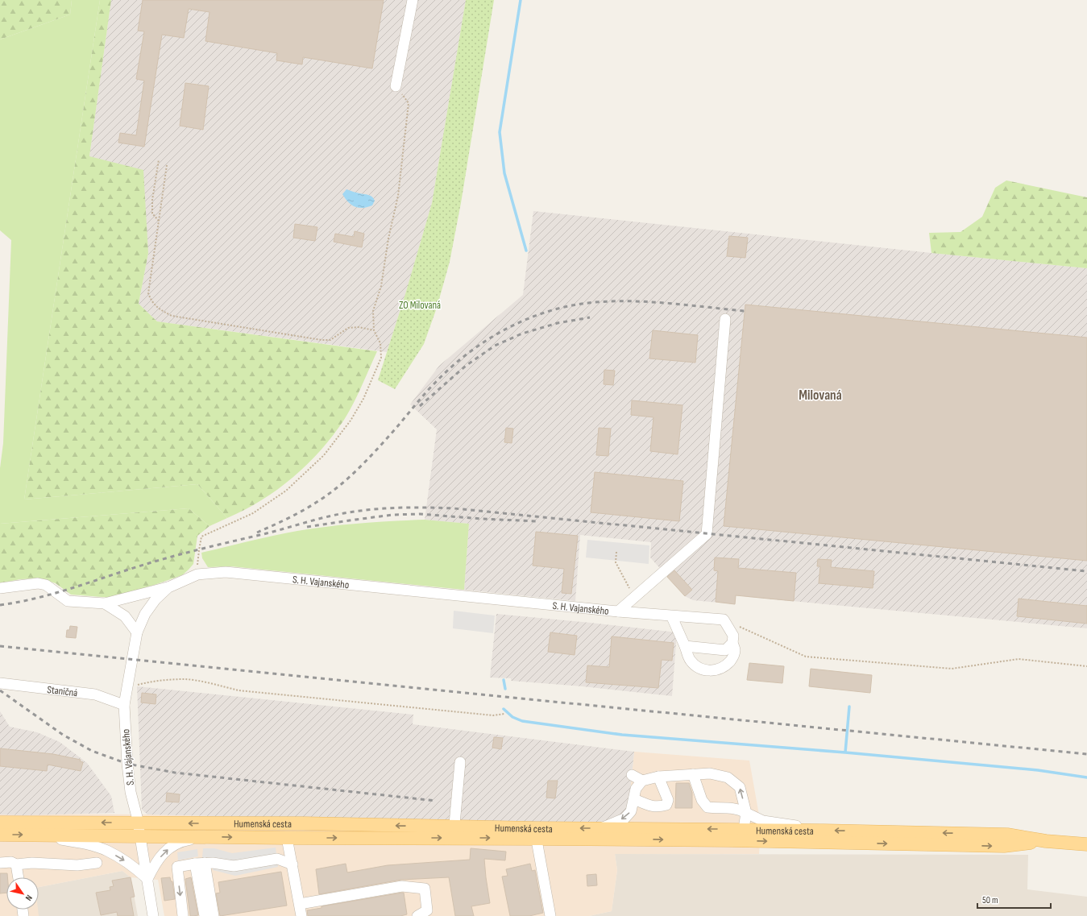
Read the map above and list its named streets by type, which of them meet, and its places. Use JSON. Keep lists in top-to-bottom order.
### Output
{
  "streets": {
    "main road": ["Humenská cesta"],
    "street": ["S. H. Vajanského", "Staničná"]
  },
  "crossings": [
    ["S. H. Vajanského", "Staničná"],
    ["S. H. Vajanského", "Humenská cesta"]
  ],
  "districts": ["Milovaná"],
  "parks": ["ZO Milovaná"],
  "scale_bar": "50 m",
  "north": "bottom right"
}
